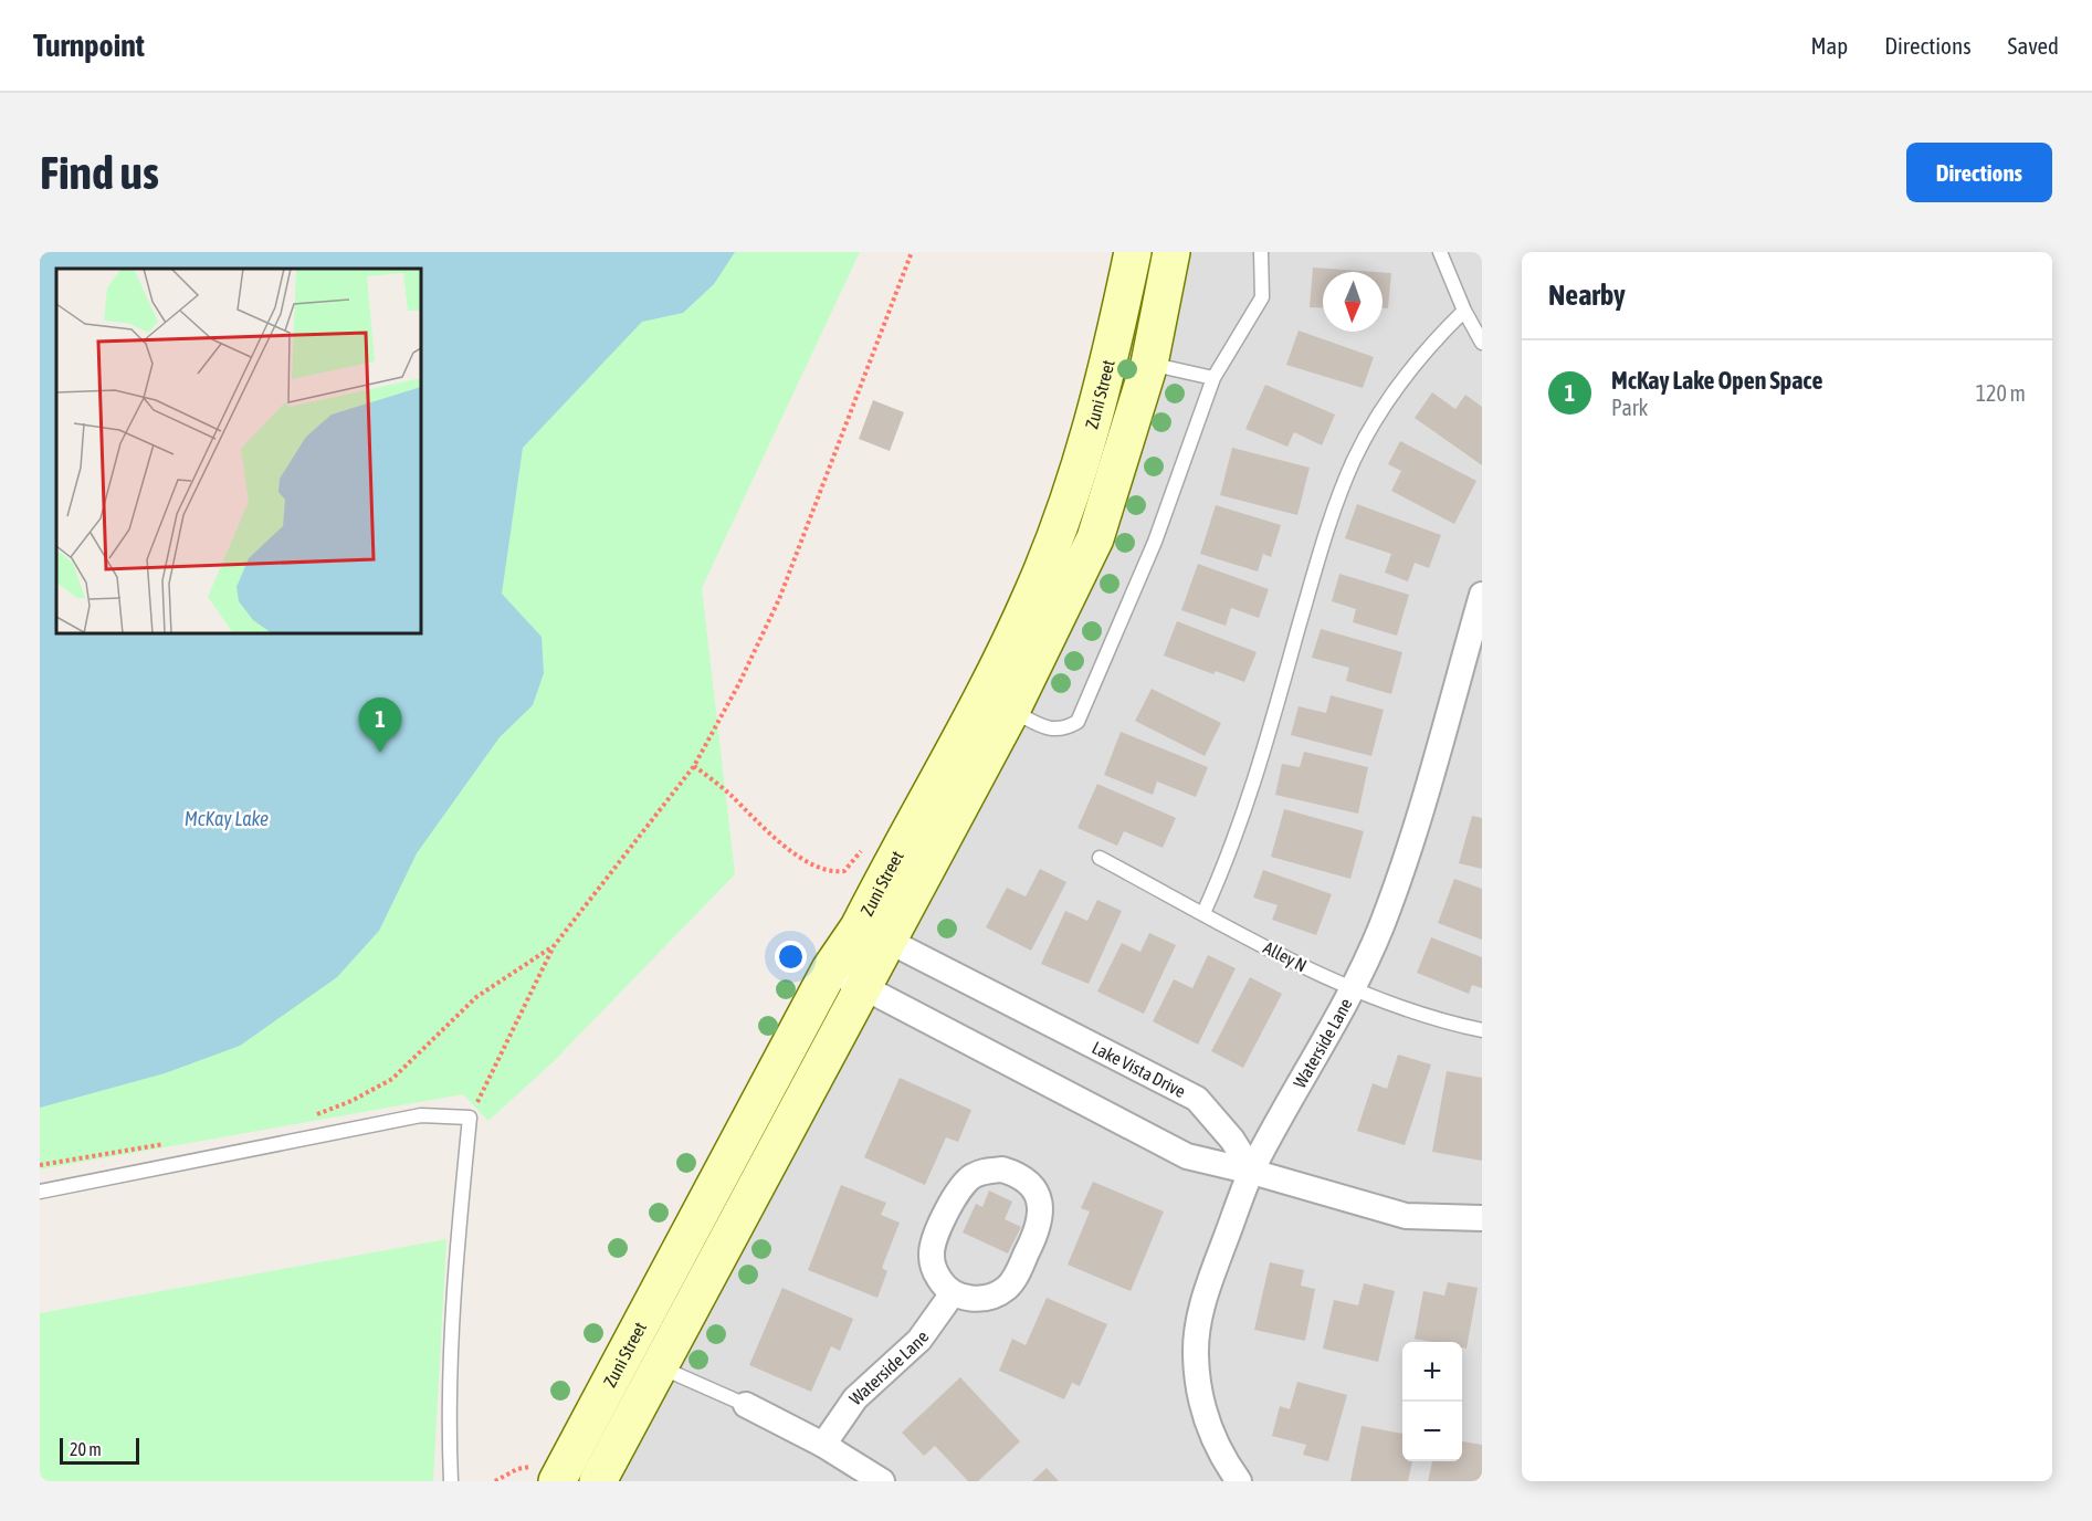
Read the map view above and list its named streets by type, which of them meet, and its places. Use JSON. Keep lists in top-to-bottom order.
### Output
{
  "streets": {
    "main road": ["Zuni Street"],
    "street": ["Waterside Lane", "Lake Vista Drive"],
    "lane": ["Alley N"]
  },
  "crossings": [
    ["Zuni Street", "Lake Vista Drive"],
    ["Alley N", "Waterside Lane"],
    ["Waterside Lane", "Lake Vista Drive"]
  ],
  "water": ["McKay Lake"],
  "scale_bar": "20 m",
  "north": "bottom",
  "page": {
    "header": "Turnpoint",
    "nav": ["Map", "Directions", "Saved"],
    "buttons": "Directions",
    "title": "Find us",
    "heading": "Nearby",
    "list": [
      {
        "mark": "1",
        "name": "McKay Lake Open Space",
        "note": "Park",
        "value": "120 m"
      }
    ],
    "pins": "1",
    "map_buttons": ["+", "−"],
    "scale": "20 m"
  }
}
